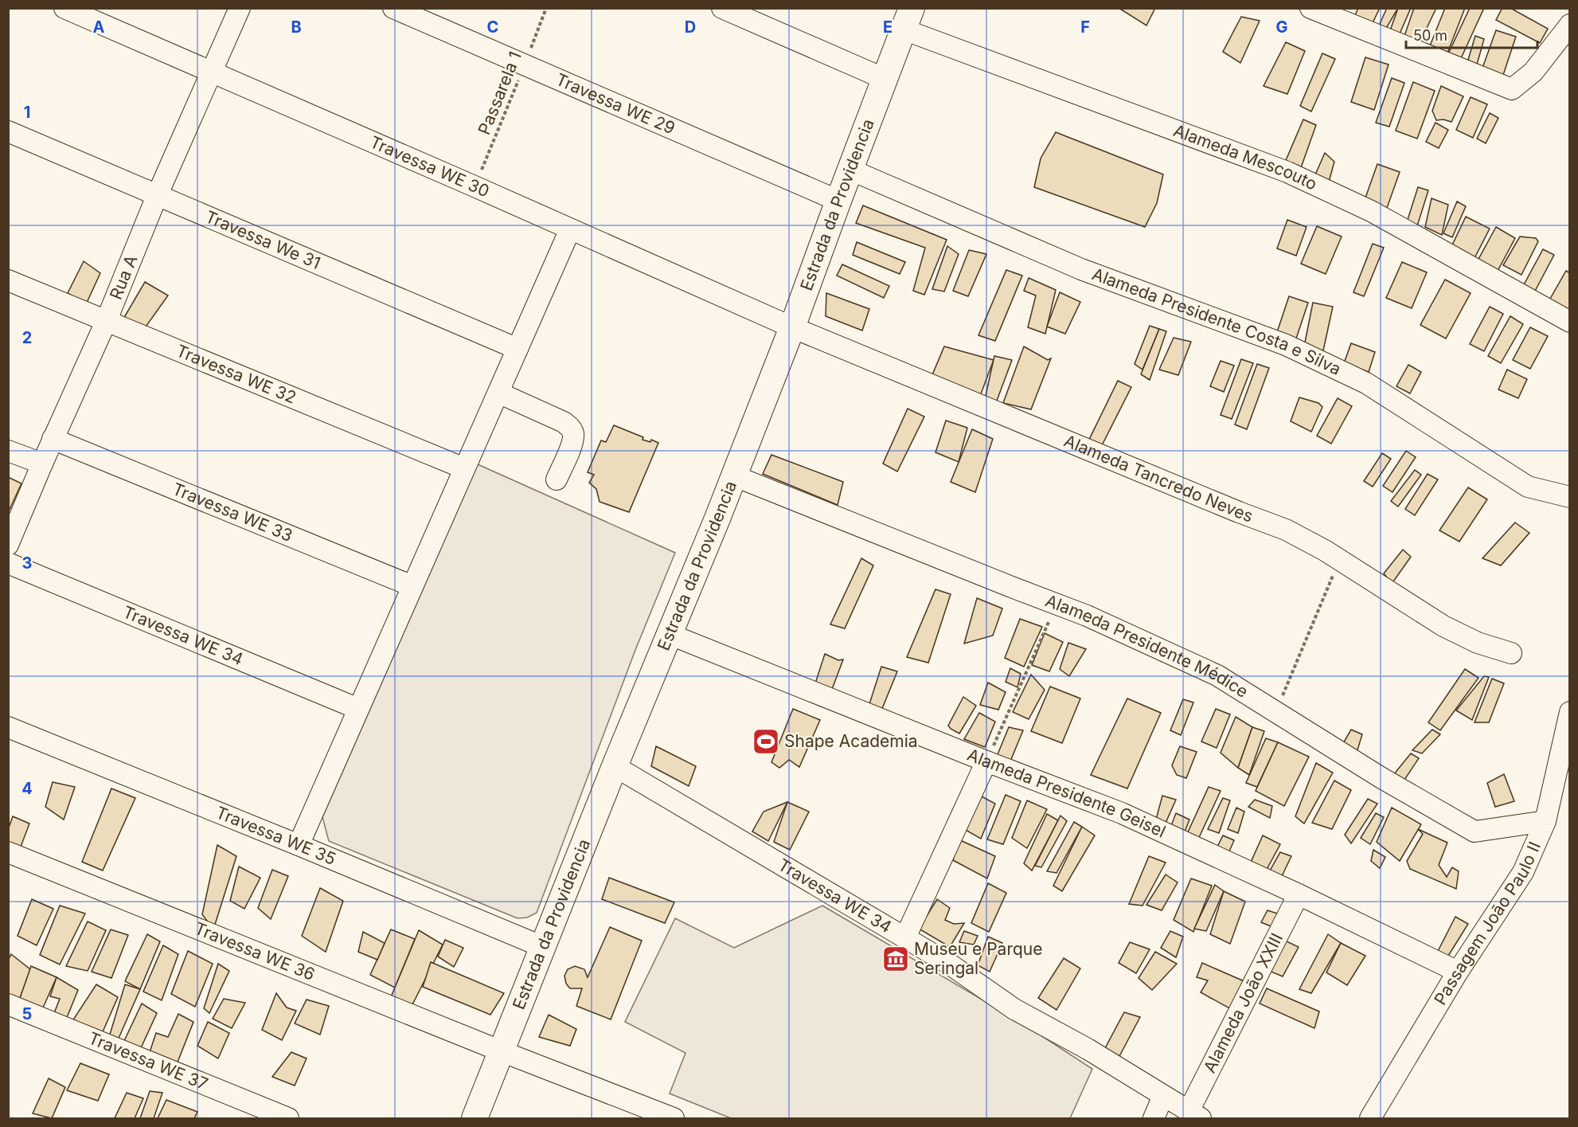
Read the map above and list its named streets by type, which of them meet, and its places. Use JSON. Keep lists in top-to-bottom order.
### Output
{
  "streets": {
    "main road": ["Estrada da Providencia"],
    "street": [
      "Travessa WE 29",
      "Alameda Mescouto",
      "Travessa WE 30",
      "Travessa We 31",
      "Rua A",
      "Alameda Presidente Costa e Silva",
      "Travessa WE 32",
      "Alameda Tancredo Neves",
      "Travessa WE 33",
      "Travessa WE 34",
      "Alameda Presidente Médice",
      "Alameda Presidente Geisel",
      "Travessa WE 35",
      "Passagem João Paulo II",
      "Travessa WE 36",
      "Alameda João XXIII",
      "Travessa WE 37"
    ],
    "path": ["Passarela 1"]
  },
  "crossings": [
    ["Passarela 1", "Travessa WE 29"],
    ["Passarela 1", "Travessa WE 30"],
    ["Travessa WE 29", "Estrada da Providencia"],
    ["Alameda Mescouto", "Estrada da Providencia"],
    ["Travessa WE 30", "Estrada da Providencia"],
    ["Travessa WE 30", "Rua A"],
    ["Travessa WE 30", "Alameda Tancredo Neves"],
    ["Estrada da Providencia", "Alameda Presidente Costa e Silva"],
    ["Estrada da Providencia", "Alameda Tancredo Neves"],
    ["Estrada da Providencia", "Travessa WE 34"],
    ["Estrada da Providencia", "Alameda Presidente Médice"],
    ["Estrada da Providencia", "Alameda Presidente Geisel"],
    ["Estrada da Providencia", "Travessa WE 35"],
    ["Estrada da Providencia", "Travessa WE 36"],
    ["Travessa We 31", "Rua A"],
    ["Rua A", "Travessa WE 32"],
    ["Rua A", "Travessa WE 33"],
    ["Travessa WE 34", "Alameda João XXIII"],
    ["Alameda Presidente Médice", "Passagem João Paulo II"],
    ["Alameda Presidente Geisel", "Passagem João Paulo II"],
    ["Alameda Presidente Geisel", "Alameda João XXIII"]
  ],
  "places": {
    "sports": ["Shape Academia"],
    "museum": ["Museu e Parque Seringal"]
  },
  "scale_bar": "50 m",
  "grid": {
    "columns": [
      "A",
      "B",
      "C",
      "D",
      "E",
      "F",
      "G"
    ],
    "rows": [
      "1",
      "2",
      "3",
      "4",
      "5"
    ]
  }
}
